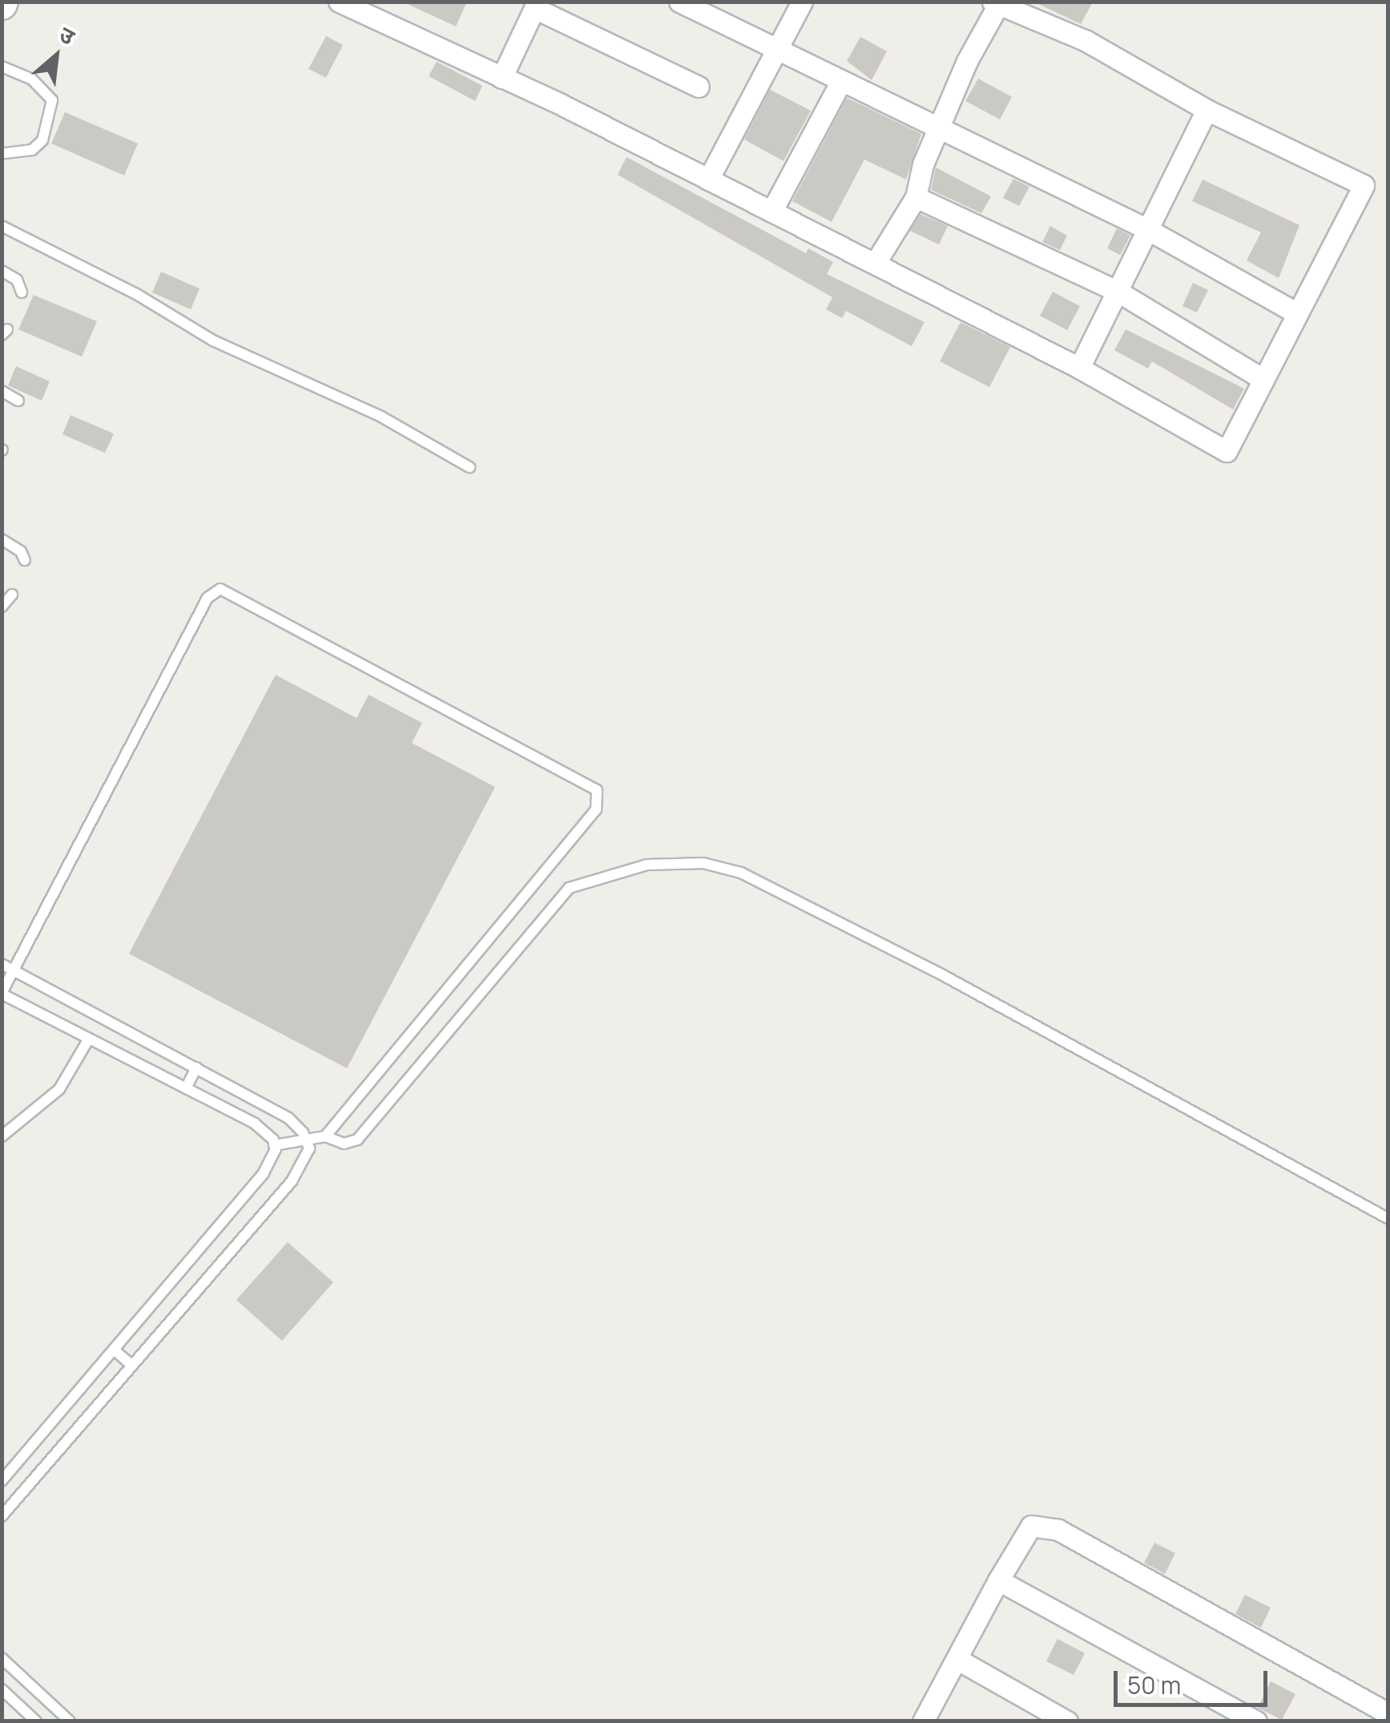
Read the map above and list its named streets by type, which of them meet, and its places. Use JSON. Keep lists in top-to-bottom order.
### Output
{
  "scale_bar": "50 m",
  "north": "top right"
}
